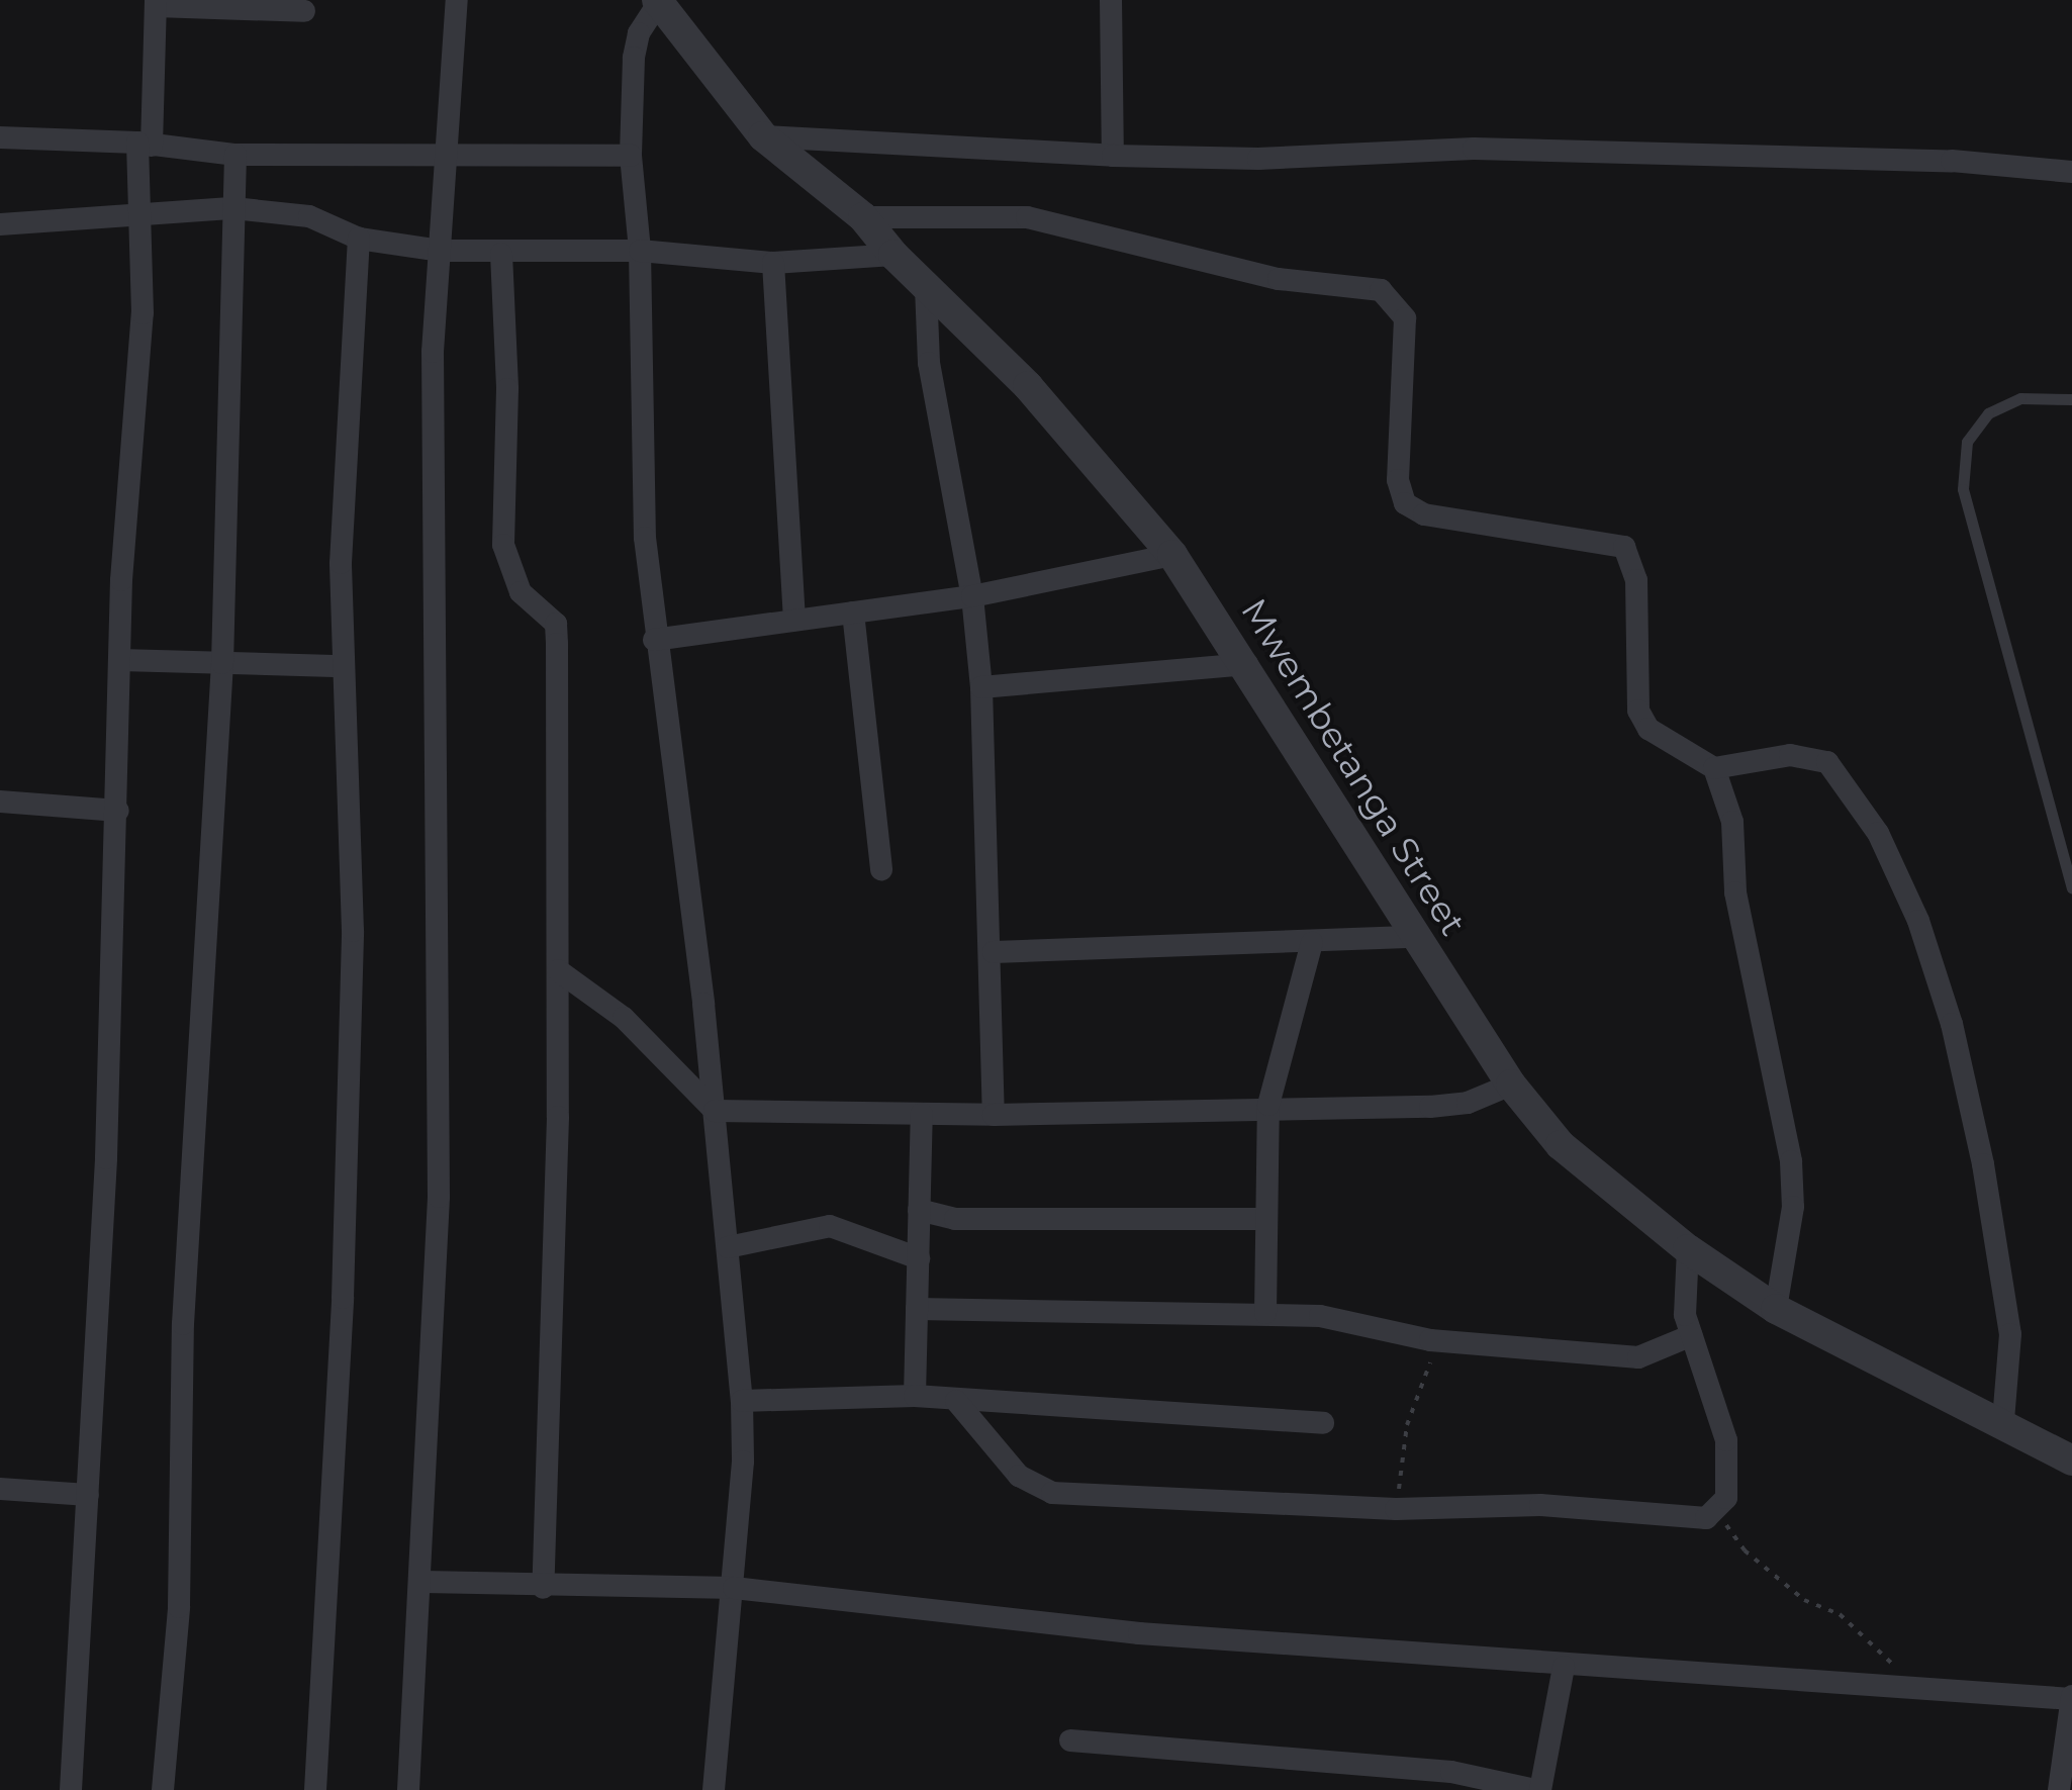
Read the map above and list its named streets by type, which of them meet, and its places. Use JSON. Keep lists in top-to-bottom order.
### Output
{
  "streets": {
    "street": ["Mwembetanga Street"]
  }
}
